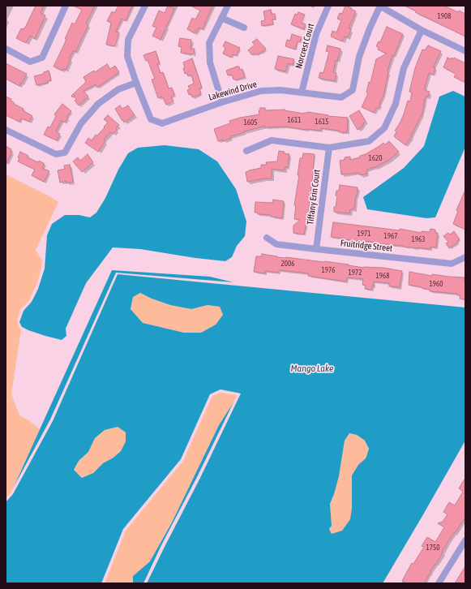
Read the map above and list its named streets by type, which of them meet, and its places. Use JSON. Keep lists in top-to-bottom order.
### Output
{
  "streets": {
    "street": [
      "Norcrest Court",
      "Lakewind Drive",
      "Tiffany Erin Court",
      "Fruitridge Street"
    ]
  },
  "crossings": [
    ["Norcrest Court", "Lakewind Drive"],
    ["Tiffany Erin Court", "Fruitridge Street"]
  ],
  "water": ["Mango Lake"],
  "house_numbers": [
    "1908",
    "1611",
    "1615",
    "1605",
    "1620",
    "1971",
    "1967",
    "1963",
    "2006",
    "1976",
    "1972",
    "1968",
    "1960",
    "1750"
  ]
}
